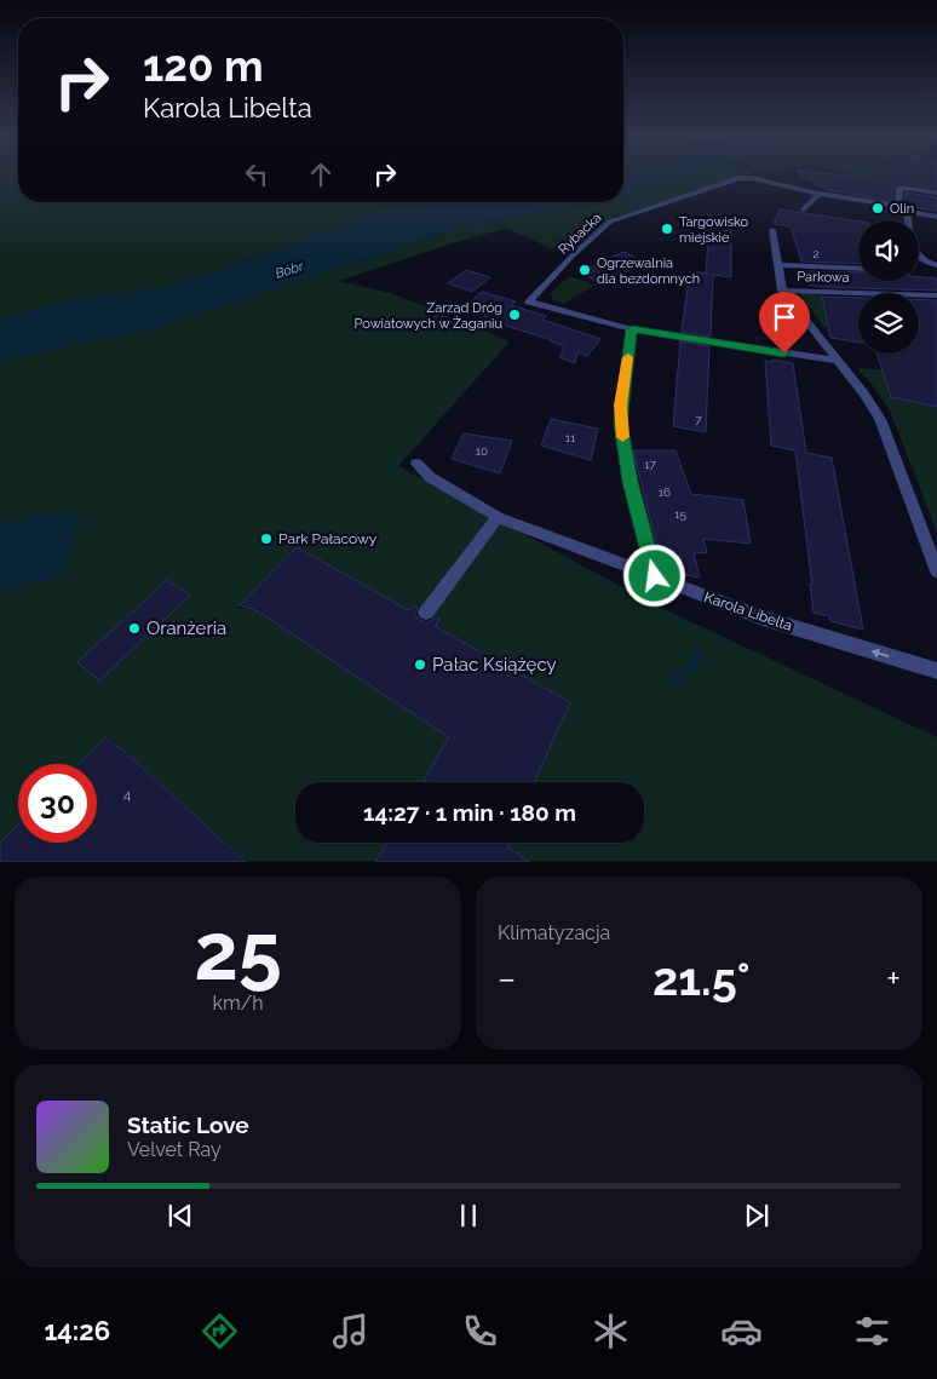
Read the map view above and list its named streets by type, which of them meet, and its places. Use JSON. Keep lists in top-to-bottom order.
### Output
{
  "streets": {
    "street": ["Rybacka", "Parkowa", "Karola Libelta"]
  },
  "one_way": ["Karola Libelta"],
  "water": ["Bóbr"],
  "places": [
    "Olin",
    "Targowisko miejskie",
    "Ogrzewalnia dla bezdomnych",
    "Zarząd Dróg Powiatowych w Żaganiu",
    "Park Pałacowy",
    "Oranżeria",
    "Pałac Książęcy"
  ],
  "house_numbers": [
    "2",
    "7",
    "11",
    "10",
    "17",
    "16",
    "15",
    "4"
  ],
  "page": {
    "turn": ["120 m", "Karola Libelta"],
    "limit": "30",
    "trip": "14:27 · 1 min · 180 m",
    "tile": [
      ["25", "km/h"],
      "Klimatyzacja"
    ],
    "heat": ["−", "21.5°", "+"],
    "song": ["Static Love", "Velvet Ray"],
    "tabs": "14:26"
  }
}
